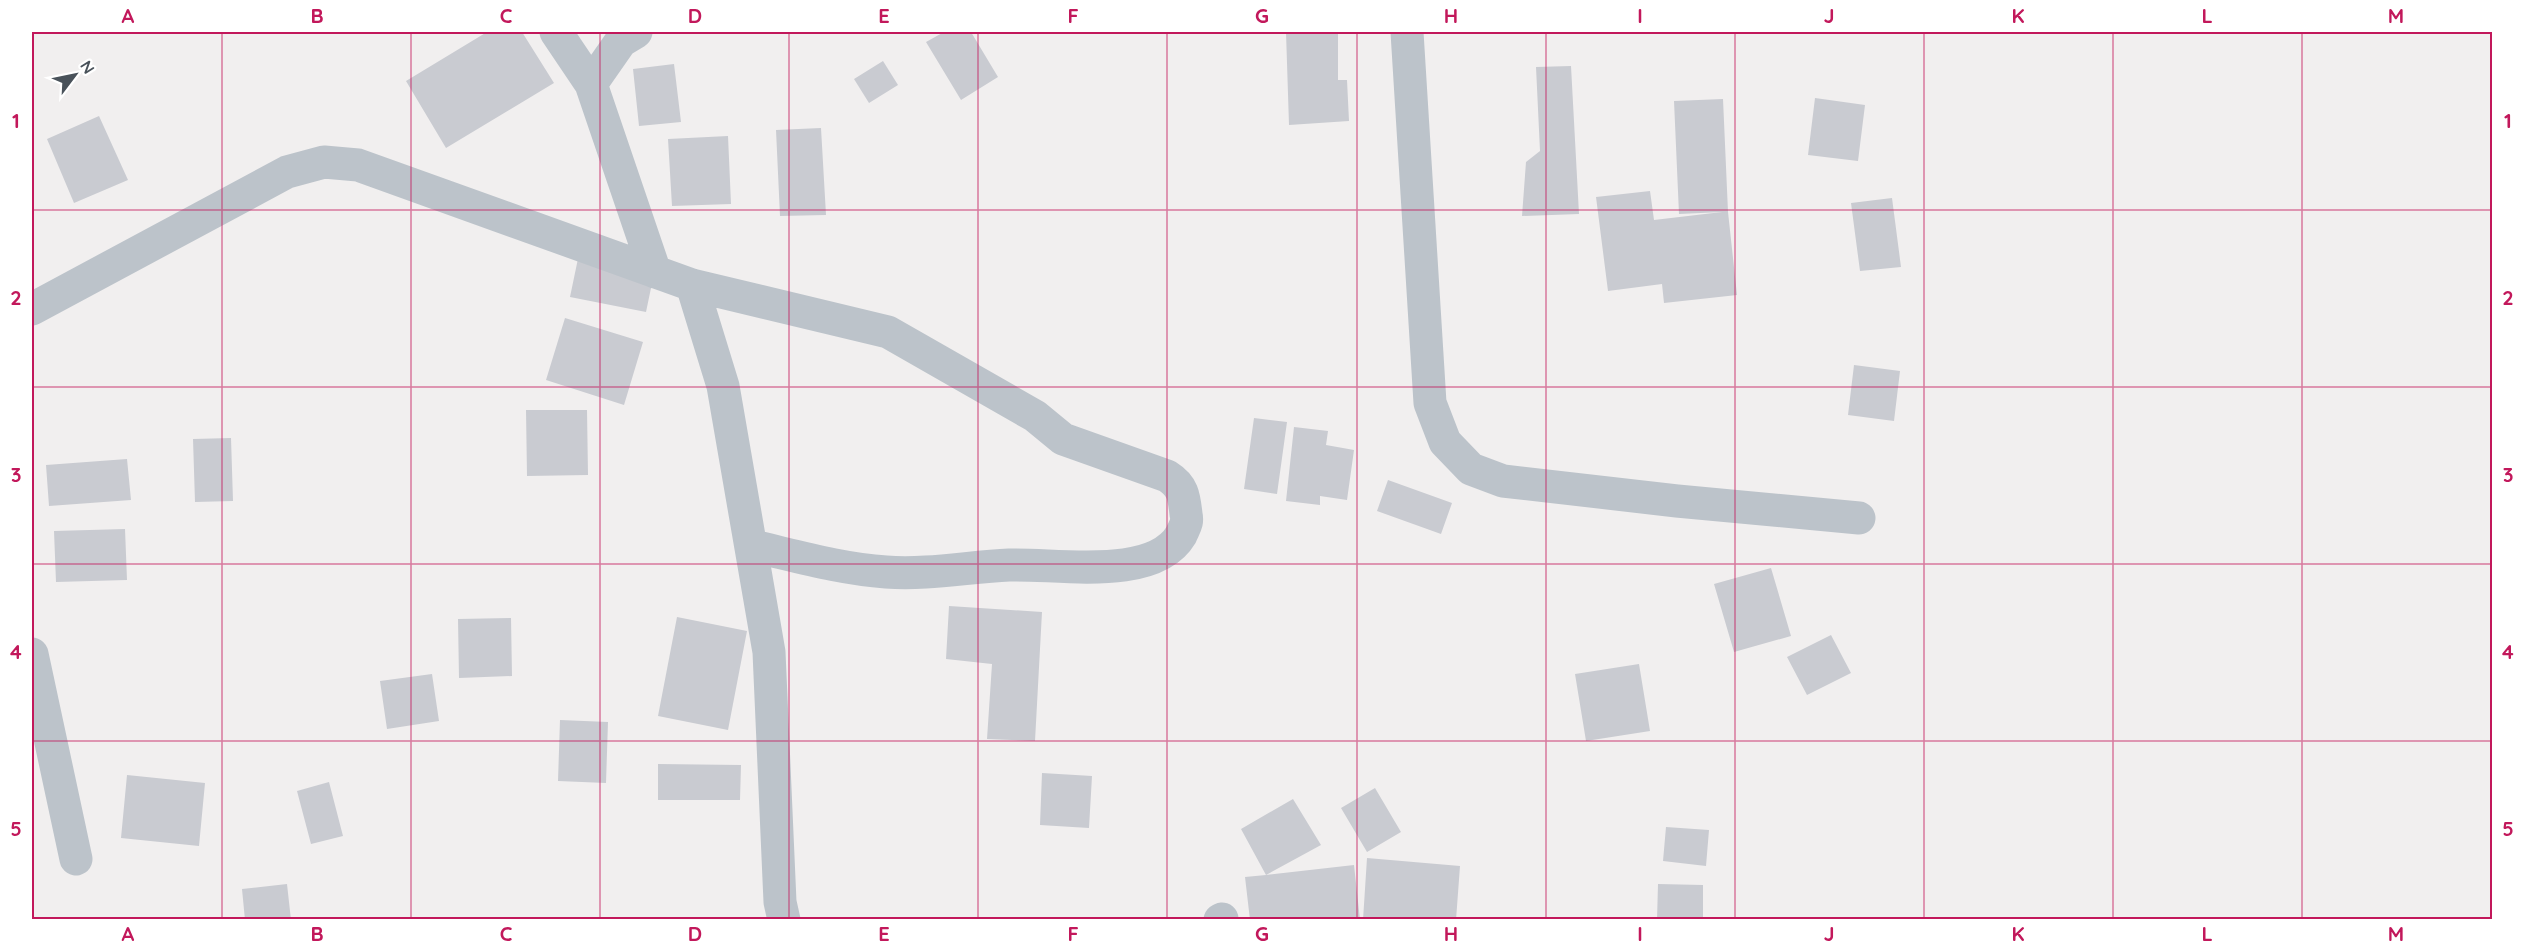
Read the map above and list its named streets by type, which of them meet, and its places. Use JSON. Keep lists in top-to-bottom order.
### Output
{
  "north": "top right",
  "grid": {
    "columns": [
      "A",
      "B",
      "C",
      "D",
      "E",
      "F",
      "G",
      "H",
      "I",
      "J",
      "K",
      "L",
      "M"
    ],
    "rows": [
      "1",
      "2",
      "3",
      "4",
      "5"
    ]
  }
}
